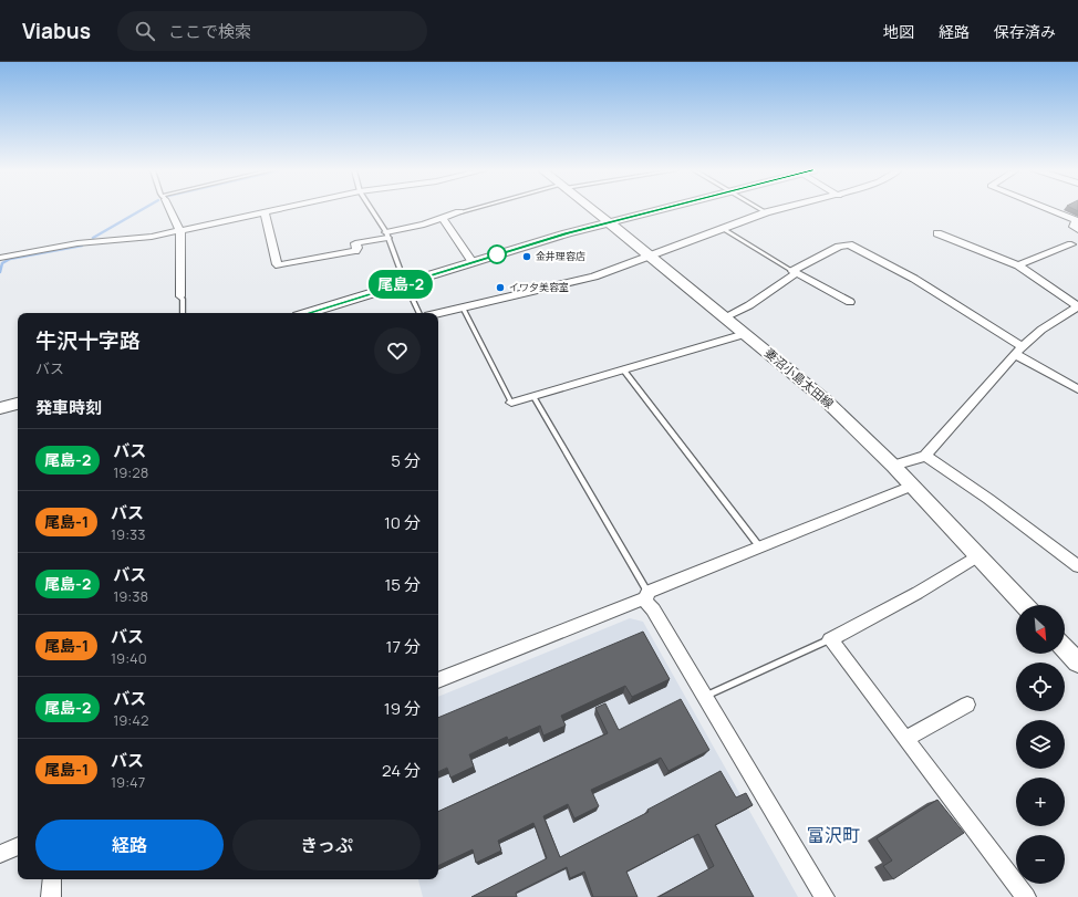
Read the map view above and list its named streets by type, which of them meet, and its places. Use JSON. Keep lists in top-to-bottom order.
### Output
{
  "streets": {
    "main road": ["妻沼小島太田線"]
  },
  "districts": ["富沢町"],
  "places": ["金井理容店", "イワ夕美容室"],
  "lines": ["bus line 尾島-2"],
  "north": "bottom right",
  "page": {
    "header": "Viabus",
    "search": "ここで検索",
    "nav": ["地図", "経路", "保存済み"],
    "on_map": "尾島-2",
    "heading": [
      ["牛沢十字路", "バス"],
      "発車時刻"
    ],
    "list": [
      {
        "mark": "尾島-2",
        "name": "バス",
        "note": "19:28",
        "value": "5 分"
      },
      {
        "mark": "尾島-1",
        "name": "バス",
        "note": "19:33",
        "value": "10 分"
      },
      {
        "mark": "尾島-2",
        "name": "バス",
        "note": "19:38",
        "value": "15 分"
      },
      {
        "mark": "尾島-1",
        "name": "バス",
        "note": "19:40",
        "value": "17 分"
      },
      {
        "mark": "尾島-2",
        "name": "バス",
        "note": "19:42",
        "value": "19 分"
      },
      {
        "mark": "尾島-1",
        "name": "バス",
        "note": "19:47",
        "value": "24 分"
      }
    ],
    "map_buttons": ["+", "−"],
    "buttons": ["経路", "きっぷ"]
  }
}
